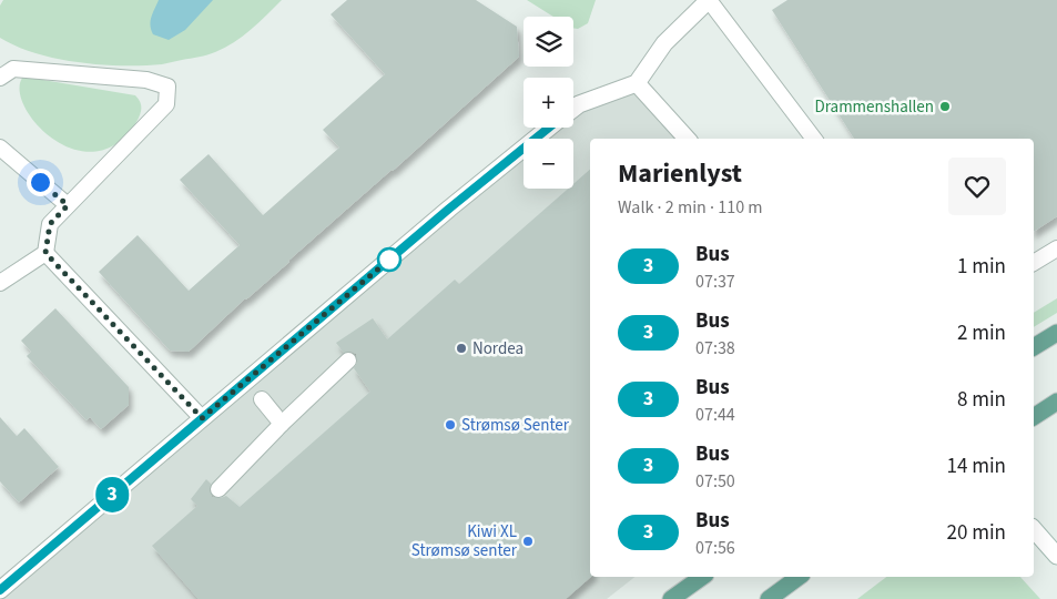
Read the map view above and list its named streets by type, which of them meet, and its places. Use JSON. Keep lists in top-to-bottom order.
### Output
{
  "places": [
    "Drammenshallen",
    "Nordea",
    "Strømsø Senter",
    "Kiwi XL Strømsø senter"
  ],
  "lines": ["bus line 3"],
  "page": {
    "on_map": "3",
    "map_buttons": ["+", "−"],
    "heading": ["Marienlyst", "Walk · 2 min · 110 m"],
    "list": [
      {
        "mark": "3",
        "name": "Bus",
        "note": "07:37",
        "value": "1 min"
      },
      {
        "mark": "3",
        "name": "Bus",
        "note": "07:38",
        "value": "2 min"
      },
      {
        "mark": "3",
        "name": "Bus",
        "note": "07:44",
        "value": "8 min"
      },
      {
        "mark": "3",
        "name": "Bus",
        "note": "07:50",
        "value": "14 min"
      },
      {
        "mark": "3",
        "name": "Bus",
        "note": "07:56",
        "value": "20 min"
      }
    ]
  }
}
